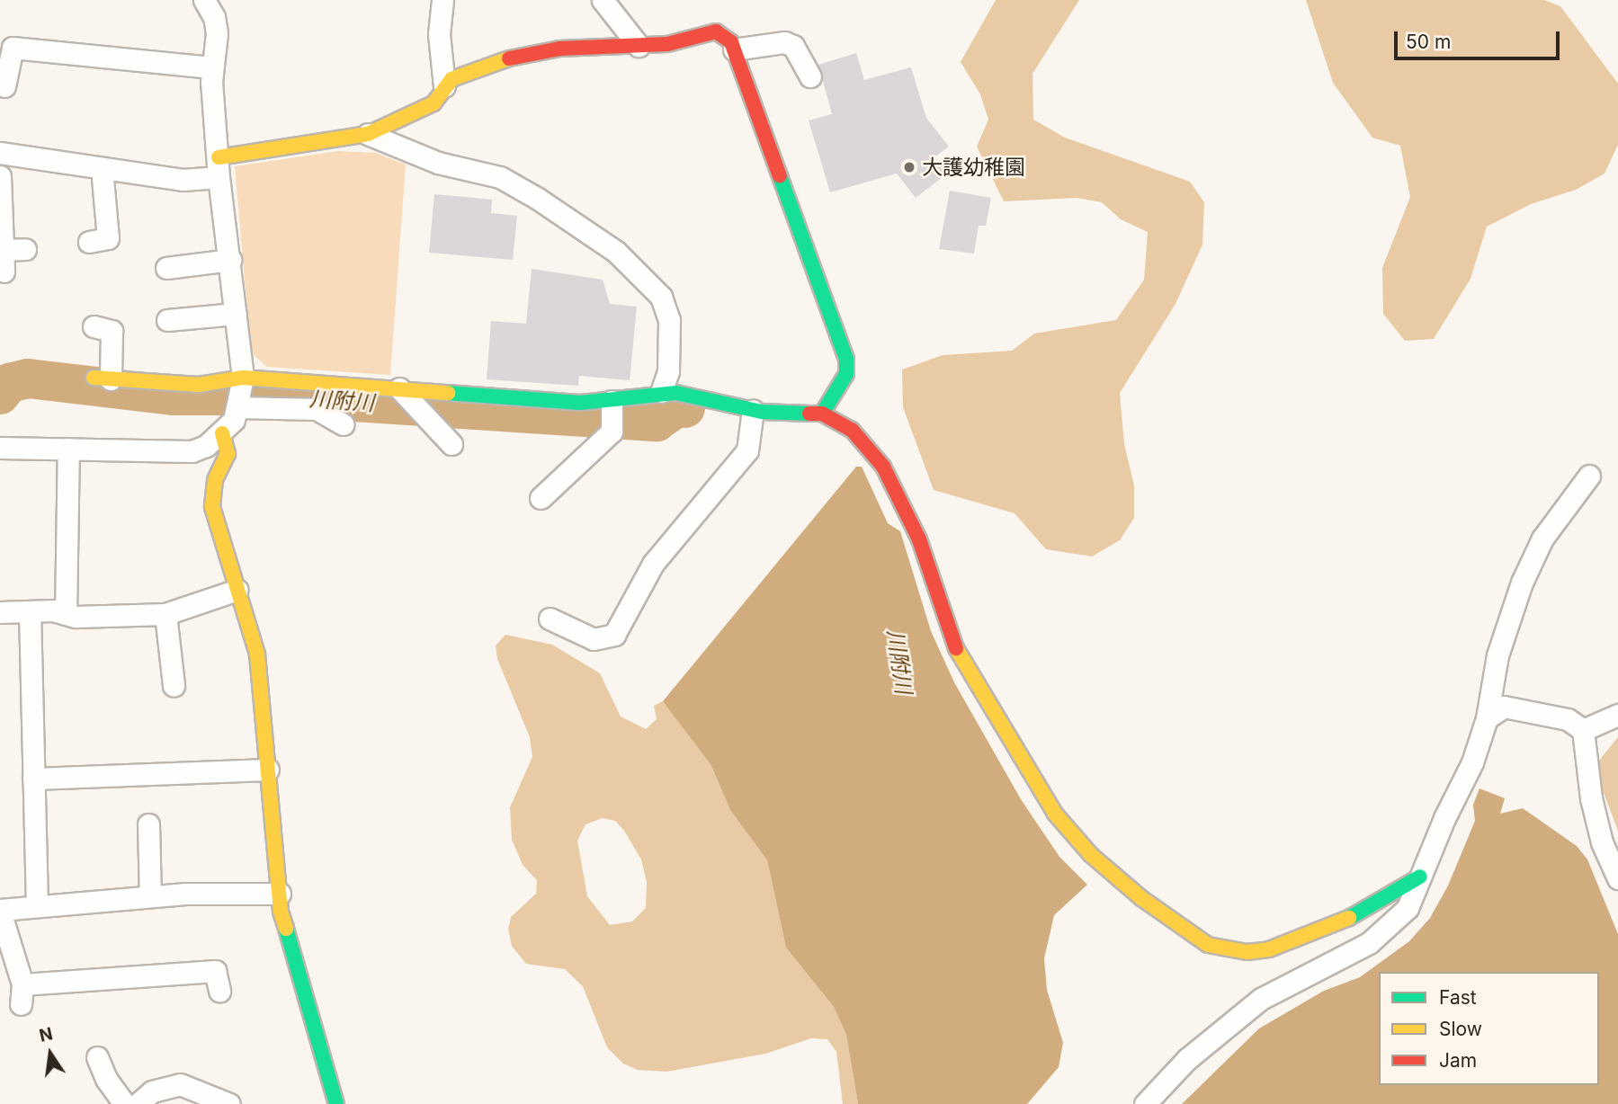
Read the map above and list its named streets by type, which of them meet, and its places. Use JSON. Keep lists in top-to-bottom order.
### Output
{
  "water": ["川附川"],
  "places": ["大護幼稚園"],
  "legend": ["Fast", "Slow", "Jam"],
  "scale_bar": "50 m",
  "north": "top"
}
